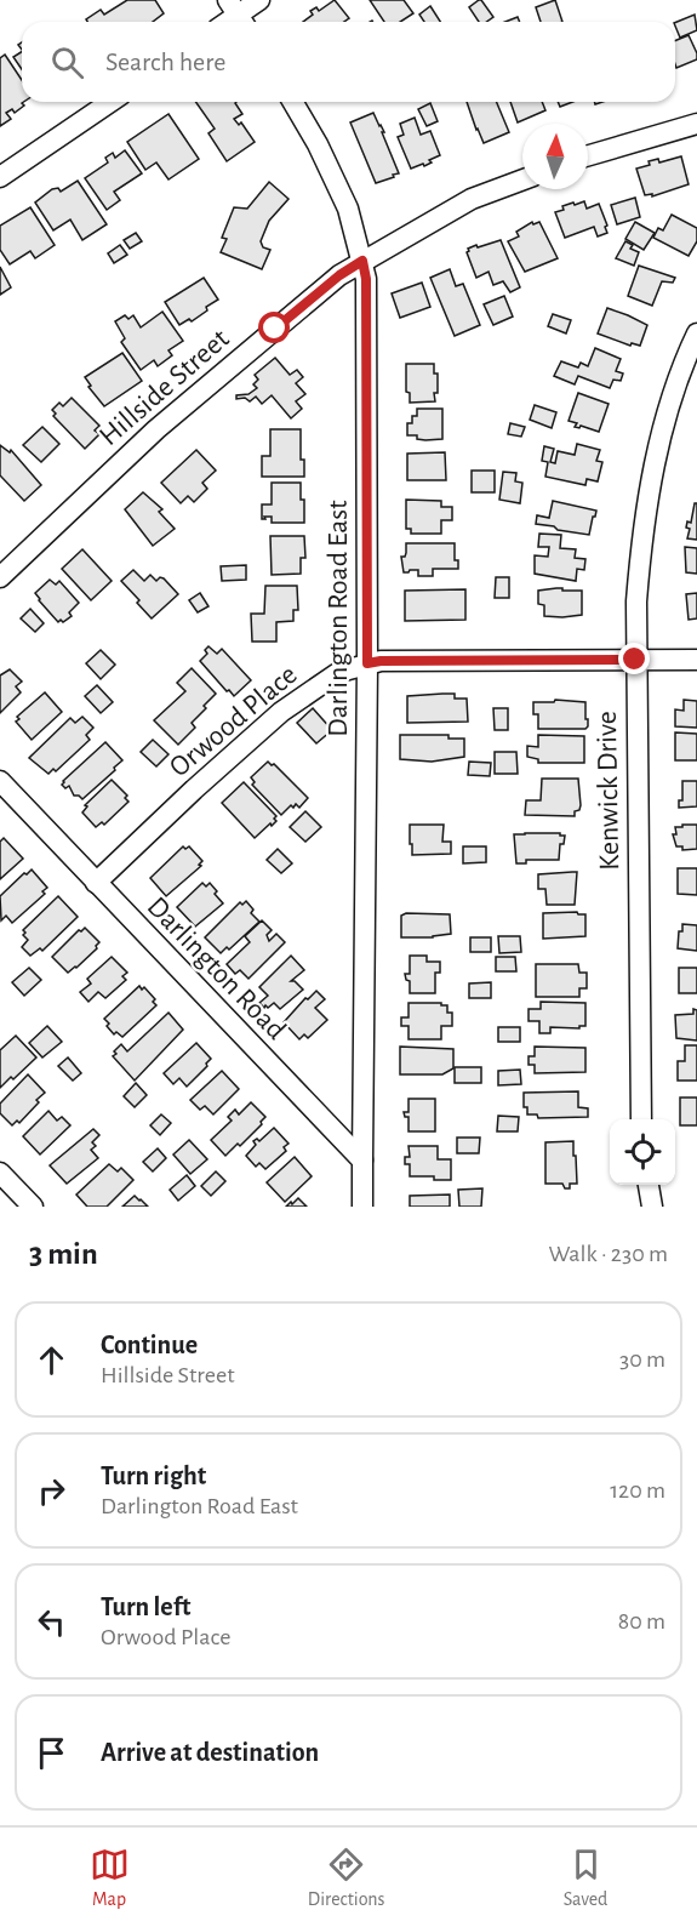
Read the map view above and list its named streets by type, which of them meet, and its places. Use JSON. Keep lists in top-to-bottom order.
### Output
{
  "streets": {
    "street": [
      "Hillside Street",
      "Darlington Road East",
      "Orwood Place",
      "Kenwick Drive",
      "Darlington Road"
    ]
  },
  "crossings": [
    ["Hillside Street", "Darlington Road East"],
    ["Darlington Road East", "Orwood Place"],
    ["Darlington Road East", "Darlington Road"],
    ["Orwood Place", "Kenwick Drive"],
    ["Orwood Place", "Darlington Road"]
  ],
  "north": "top",
  "page": {
    "search": "Search here",
    "heading": ["3 min", "Walk · 230 m"],
    "list": [
      ["Continue", "Hillside Street", "30 m"],
      ["Turn right", "Darlington Road East", "120 m"],
      ["Turn left", "Orwood Place", "80 m"],
      "Arrive at destination"
    ],
    "nav": ["Map", "Directions", "Saved"]
  }
}
